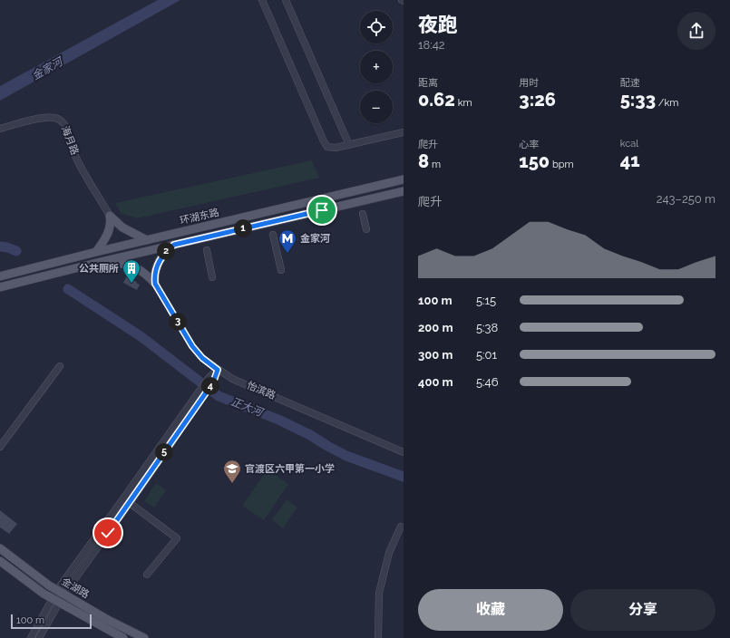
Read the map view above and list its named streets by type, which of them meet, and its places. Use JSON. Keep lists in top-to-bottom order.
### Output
{
  "streets": {
    "main road": ["环湖东路", "金湖路"],
    "street": ["海月路", "怡滨路"]
  },
  "water": ["金家河", "正大河"],
  "places": {
    "metro station": ["金家河"],
    "building": ["公共厕所"],
    "school or university": ["官渡区六甲第一小学"]
  },
  "scale_bar": "100 m",
  "page": {
    "heading": ["夜跑", "18:42"],
    "map_buttons": ["+", "−"],
    "stats": [
      ["距离", "0.62 km"],
      ["用时", "3:26"],
      ["配速", "5:33 /km"],
      ["爬升", "8 m"],
      ["心率", "150 bpm"],
      ["kcal", "41"]
    ],
    "chart": ["爬升", "243–250 m"],
    "pins": [
      "1",
      "2",
      "3",
      "4",
      "5"
    ],
    "list": [
      {
        "name": "100 m",
        "note": "5:15"
      },
      {
        "name": "200 m",
        "note": "5:38"
      },
      {
        "name": "300 m",
        "note": "5:01"
      },
      {
        "name": "400 m",
        "note": "5:46"
      }
    ],
    "buttons": ["收藏", "分享"],
    "scale": "100 m"
  }
}
